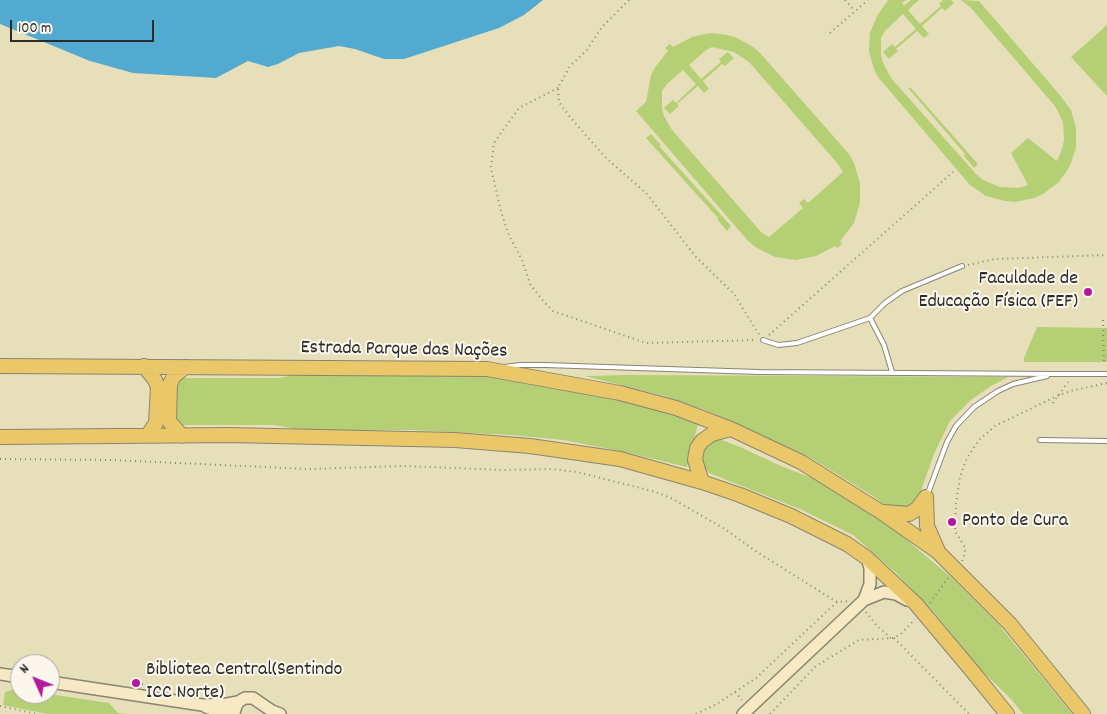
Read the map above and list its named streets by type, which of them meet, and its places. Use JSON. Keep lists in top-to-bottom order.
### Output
{
  "streets": {
    "highway": ["Estrada Parque das Nações"]
  },
  "places": ["Faculdade de Educação Física (FEF)", "Ponto de Cura", "Bibliotea Central(Sentindo ICC Norte)"],
  "scale_bar": "100 m",
  "north": "top left"
}
